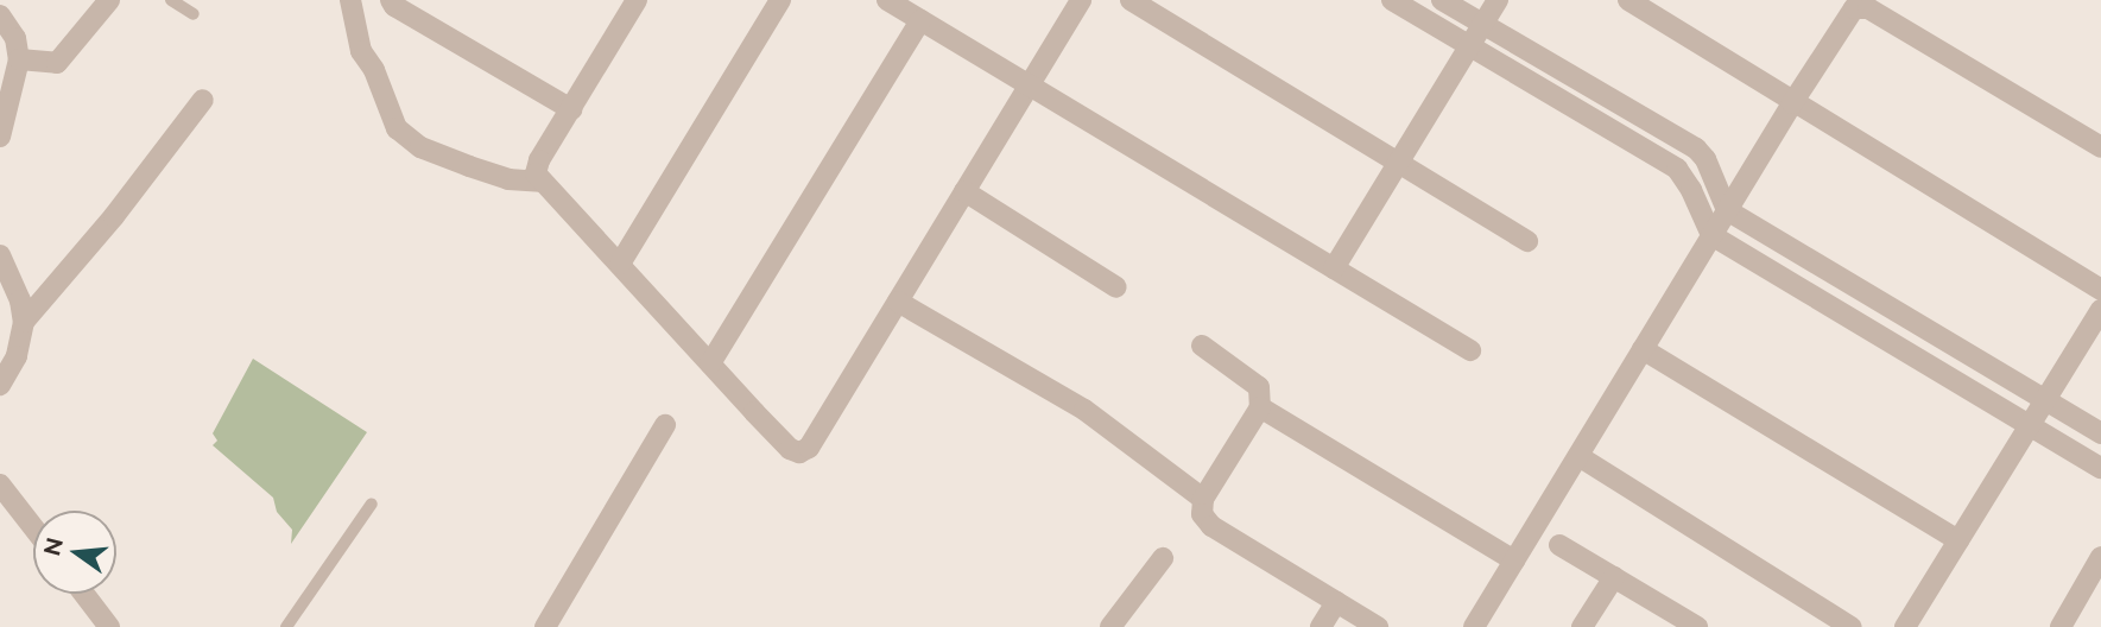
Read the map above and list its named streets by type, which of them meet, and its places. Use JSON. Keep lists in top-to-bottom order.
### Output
{
  "north": "left"
}
